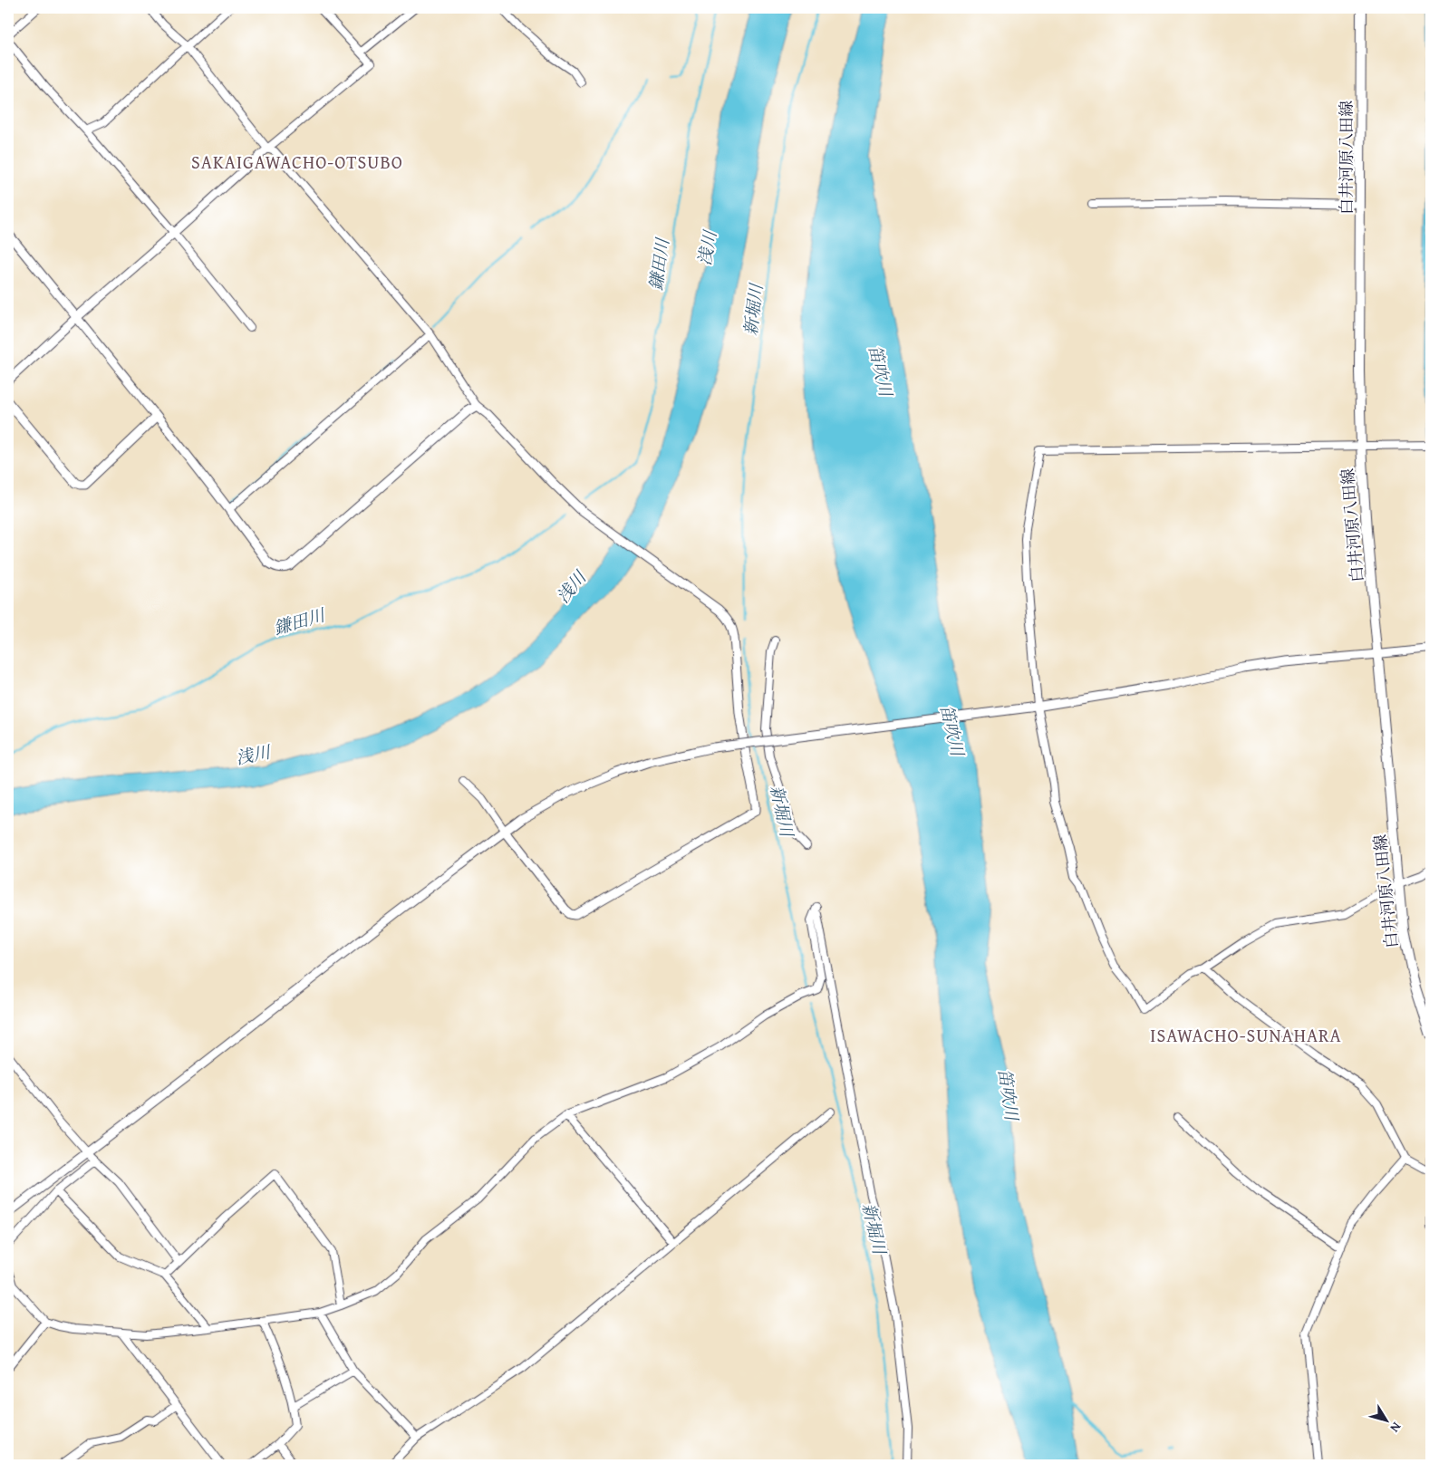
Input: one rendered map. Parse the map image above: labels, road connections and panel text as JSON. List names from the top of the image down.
{
  "streets": {
    "main road": ["白井河原八田線"]
  },
  "districts": ["SAKAIGAWACHO-OTSUBO", "ISAWACHO-SUNAHARA"],
  "water": [
    "浅川",
    "鎌田川",
    "新堀川",
    "笛吹川"
  ],
  "north": "bottom right"
}
